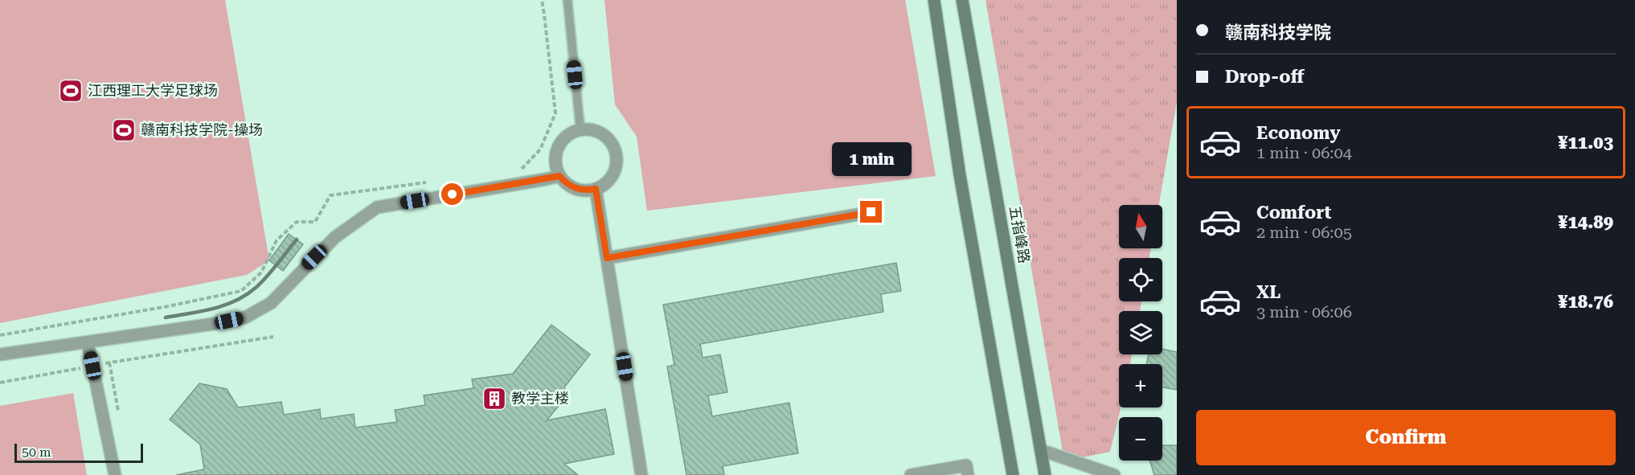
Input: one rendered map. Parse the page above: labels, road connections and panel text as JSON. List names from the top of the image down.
{
  "streets": {
    "main road": ["五指峰路"]
  },
  "places": {
    "sports": ["江西理工大学足球场", "赣南科技学院-操场"],
    "building": ["教学主楼"]
  },
  "scale_bar": "50 m",
  "north": "top",
  "page": {
    "banner": ["赣南科技学院", "Drop-off"],
    "list": [
      {
        "name": "Economy",
        "note": "1 min · 06:04",
        "value": "¥11.03"
      },
      {
        "name": "Comfort",
        "note": "2 min · 06:05",
        "value": "¥14.89"
      },
      {
        "name": "XL",
        "note": "3 min · 06:06",
        "value": "¥18.76"
      }
    ],
    "bubble": "1 min",
    "map_buttons": ["+", "−"],
    "buttons": "Confirm",
    "scale": "50 m"
  }
}
